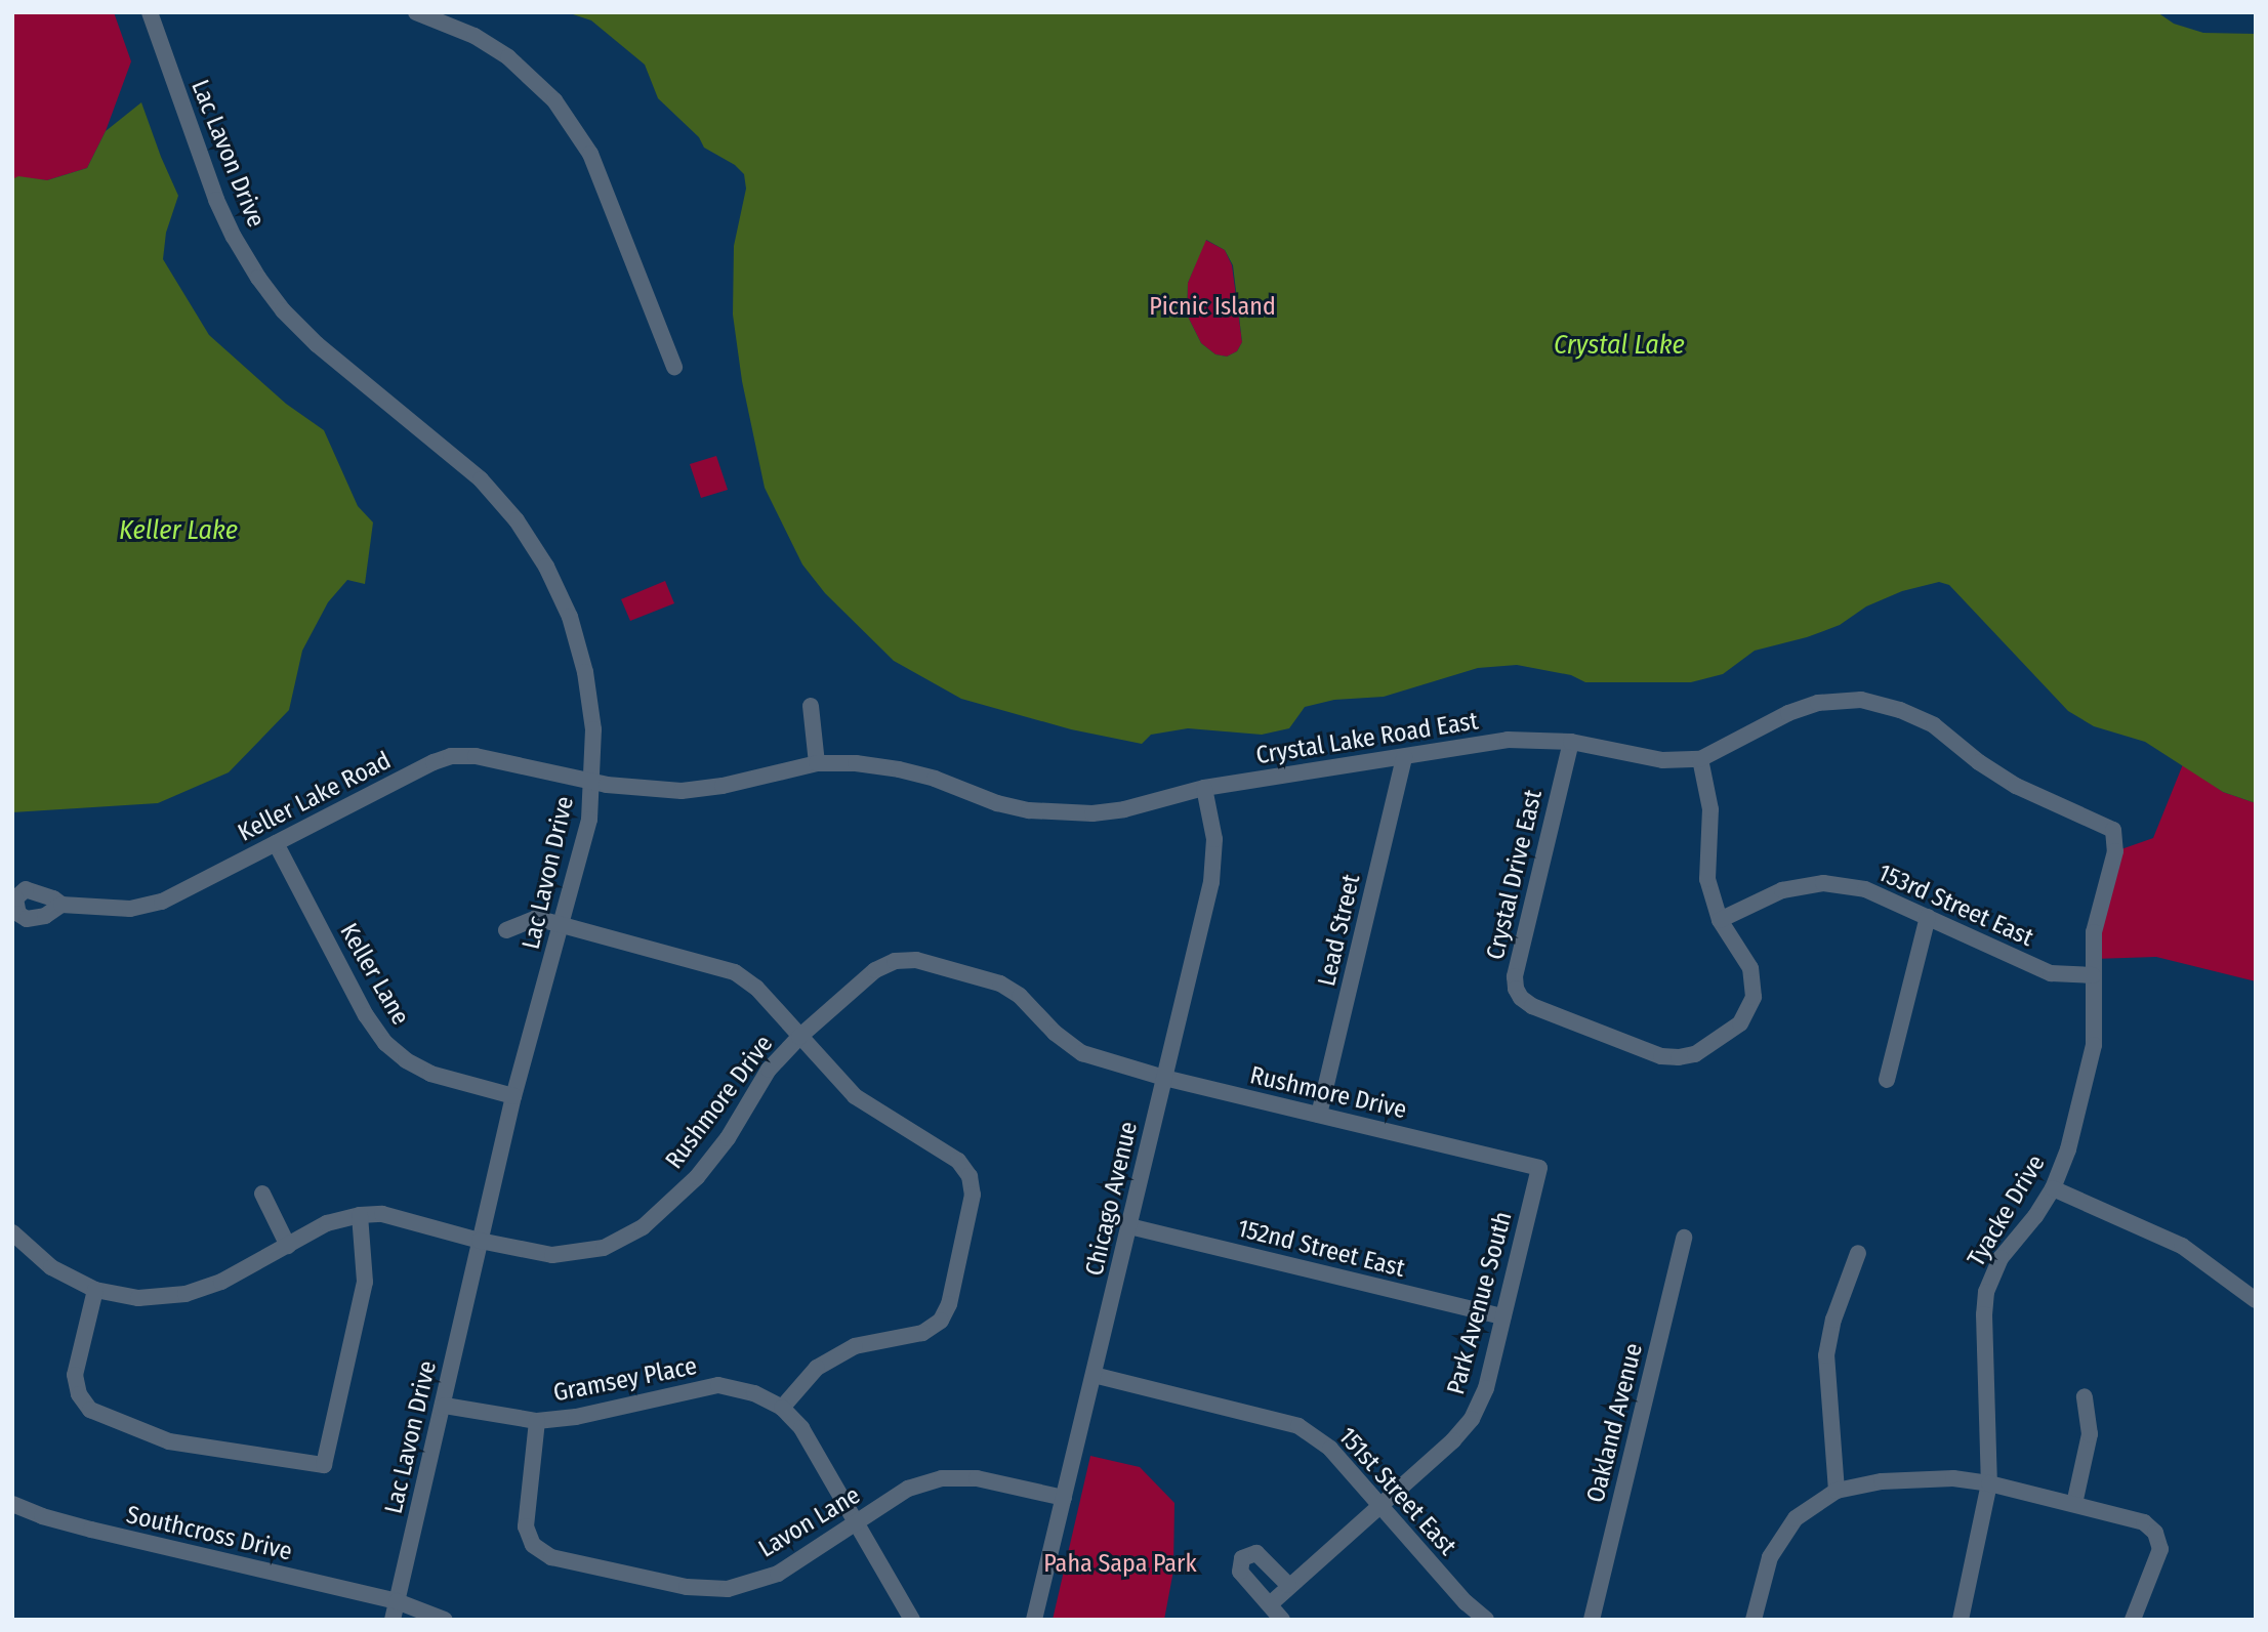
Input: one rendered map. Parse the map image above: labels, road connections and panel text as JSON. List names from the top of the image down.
{
  "streets": {
    "street": [
      "Lac Lavon Drive",
      "Crystal Lake Road East",
      "Keller Lake Road",
      "Crystal Drive East",
      "153rd Street East",
      "Lead Street",
      "Keller Lane",
      "Rushmore Drive",
      "Chicago Avenue",
      "Tyacke Drive",
      "152nd Street East",
      "Park Avenue South",
      "Gramsey Place",
      "Oakland Avenue",
      "151st Street East",
      "Lavon Lane",
      "Southcross Drive"
    ]
  },
  "crossings": [
    ["Lac Lavon Drive", "Crystal Lake Road East"],
    ["Lac Lavon Drive", "Keller Lake Road"],
    ["Lac Lavon Drive", "Keller Lane"],
    ["Lac Lavon Drive", "Rushmore Drive"],
    ["Lac Lavon Drive", "Gramsey Place"],
    ["Lac Lavon Drive", "Southcross Drive"],
    ["Crystal Lake Road East", "Keller Lake Road"],
    ["Crystal Lake Road East", "Crystal Drive East"],
    ["Crystal Lake Road East", "Lead Street"],
    ["Crystal Lake Road East", "Chicago Avenue"],
    ["Crystal Lake Road East", "Tyacke Drive"],
    ["Keller Lake Road", "Keller Lane"],
    ["Crystal Drive East", "153rd Street East"],
    ["153rd Street East", "Tyacke Drive"],
    ["Lead Street", "Rushmore Drive"],
    ["Rushmore Drive", "Chicago Avenue"],
    ["Rushmore Drive", "Park Avenue South"],
    ["Chicago Avenue", "152nd Street East"],
    ["Chicago Avenue", "151st Street East"],
    ["Chicago Avenue", "Lavon Lane"],
    ["152nd Street East", "Park Avenue South"],
    ["Park Avenue South", "151st Street East"],
    ["Gramsey Place", "Lavon Lane"]
  ],
  "water": ["Crystal Lake", "Keller Lake"],
  "parks": ["Picnic Island", "Paha Sapa Park"]
}
